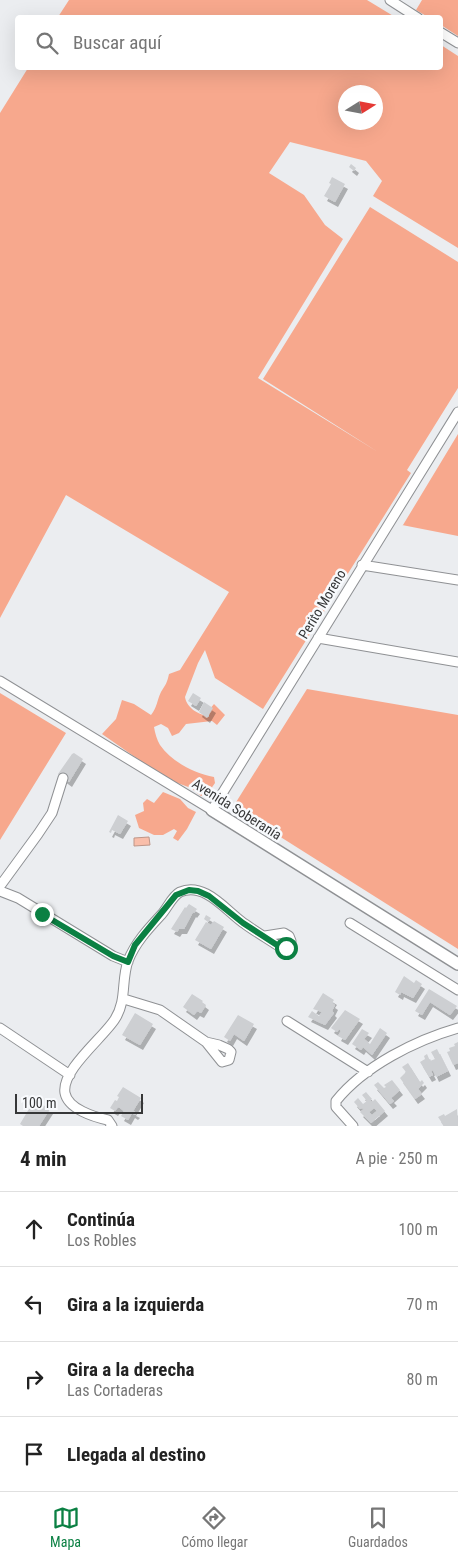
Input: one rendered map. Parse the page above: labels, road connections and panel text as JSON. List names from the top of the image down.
{
  "streets": {
    "street": ["Perito Moreno", "Avenida Soberanía"]
  },
  "crossings": [
    ["Perito Moreno", "Avenida Soberanía"]
  ],
  "scale_bar": "100 m",
  "north": "right",
  "page": {
    "search": "Buscar aquí",
    "scale": "100 m",
    "heading": ["4 min", "A pie · 250 m"],
    "list": [
      ["Continúa", "Los Robles", "100 m"],
      ["Gira a la izquierda", "70 m"],
      ["Gira a la derecha", "Las Cortaderas", "80 m"],
      "Llegada al destino"
    ],
    "nav": ["Mapa", "Cómo llegar", "Guardados"]
  }
}
